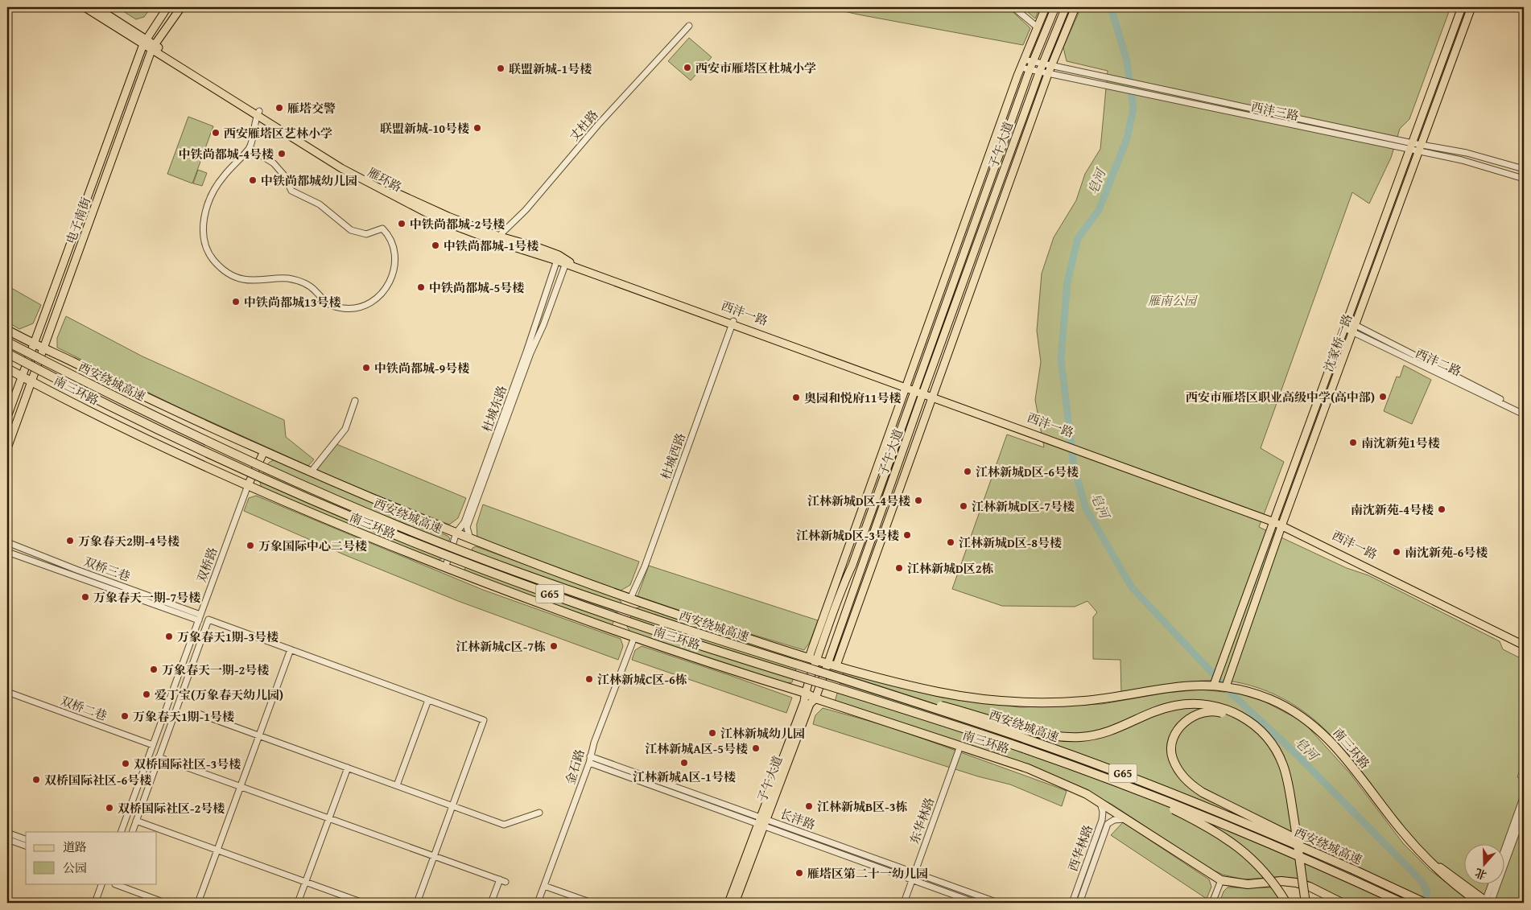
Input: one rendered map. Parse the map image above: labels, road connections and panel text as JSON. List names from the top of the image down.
{
  "streets": {
    "highway": ["西安绕城高速", "南三环路", "G65"],
    "main road": [
      "子午大道",
      "雁环路",
      "电子南街",
      "西沣一路",
      "沈家桥一路"
    ],
    "street": [
      "西沣三路",
      "丈杜路",
      "西沣二路",
      "杜城东路",
      "杜城西路",
      "双桥路",
      "双桥三巷",
      "双桥二巷",
      "金石路",
      "长沣路",
      "东华林路",
      "西华林路"
    ]
  },
  "crossings": [
    ["西沣三路", "子午大道"],
    ["西沣三路", "沈家桥一路"],
    ["丈杜路", "雁环路"],
    ["子午大道", "西沣一路"],
    ["子午大道", "南三环路"],
    ["子午大道", "长沣路"],
    ["雁环路", "电子南街"],
    ["雁环路", "西沣一路"],
    ["雁环路", "杜城东路"],
    ["电子南街", "南三环路"],
    ["西沣一路", "沈家桥一路"],
    ["西沣一路", "杜城东路"],
    ["西沣一路", "杜城西路"],
    ["沈家桥一路", "西沣二路"],
    ["沈家桥一路", "南三环路"],
    ["南三环路", "杜城东路"],
    ["南三环路", "杜城西路"],
    ["南三环路", "双桥路"],
    ["南三环路", "金石路"],
    ["南三环路", "东华林路"],
    ["南三环路", "西华林路"],
    ["双桥路", "双桥三巷"],
    ["双桥路", "双桥二巷"],
    ["金石路", "长沣路"],
    ["长沣路", "东华林路"]
  ],
  "water": ["皂河"],
  "parks": ["雁南公园"],
  "places": [
    "西安市雁塔区杜城小学",
    "联盟新城-1号楼",
    "雁塔交警",
    "联盟新城-10号楼",
    "西安雁塔区艺林小学",
    "中铁尚都城-4号楼",
    "中铁尚都城幼儿园",
    "中铁尚都城-2号楼",
    "中铁尚都城-1号楼",
    "中铁尚都城-5号楼",
    "中铁尚都城13号楼",
    "中铁尚都城-9号楼",
    "西安市雁塔区职业高级中学(高中部)",
    "奥园和悦府11号楼",
    "南沈新苑1号楼",
    "江林新城D区-6号楼",
    "江林新城D区-4号楼",
    "江林新城D区-7号楼",
    "南沈新苑-4号楼",
    "江林新城D区-3号楼",
    "万象春天2期-4号楼",
    "江林新城D区-8号楼",
    "万象国际中心二号楼",
    "南沈新苑-6号楼",
    "江林新城D区2栋",
    "万象春天一期-7号楼",
    "万象春天1期-3号楼",
    "江林新城C区-7栋",
    "万象春天一期-2号楼",
    "江林新城C区-6栋",
    "爱丁宝(万象春天幼儿园)",
    "万象春天1期-1号楼",
    "江林新城幼儿园",
    "江林新城A区-5号楼",
    "江林新城A区-1号楼",
    "双桥国际社区-3号楼",
    "双桥国际社区-6号楼",
    "江林新城B区-3栋",
    "双桥国际社区-2号楼",
    "雁塔区第二十一幼儿园"
  ],
  "legend": ["道路", "公园"],
  "north": "bottom"
}
